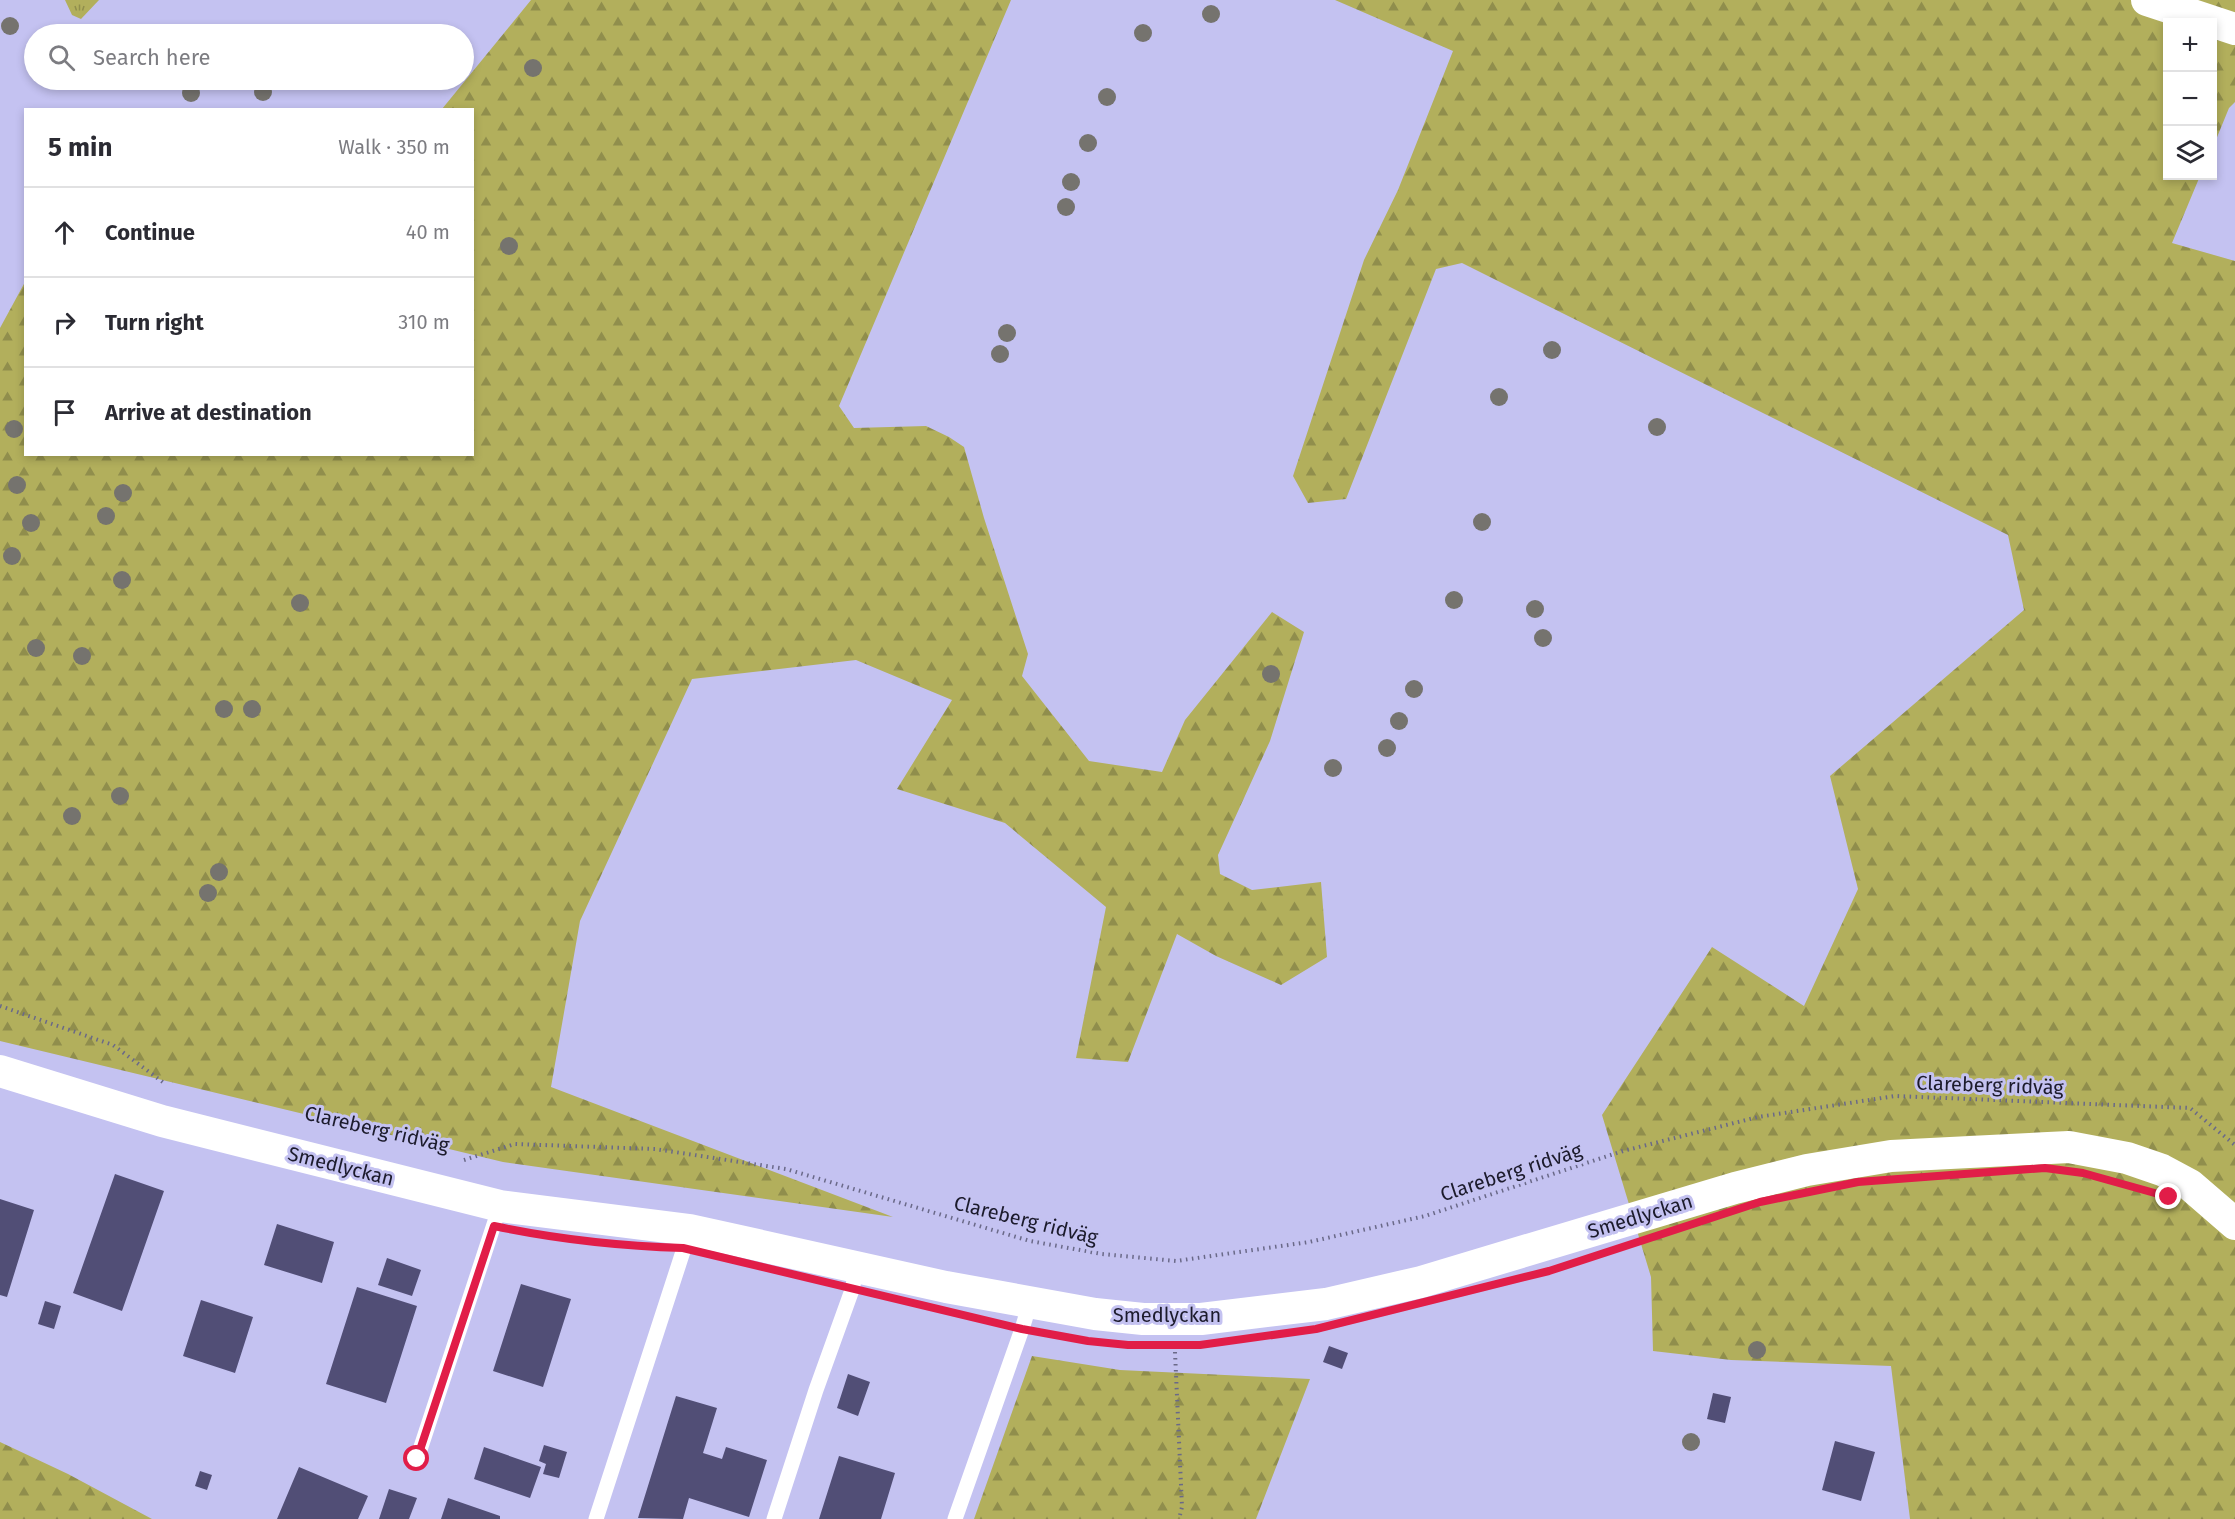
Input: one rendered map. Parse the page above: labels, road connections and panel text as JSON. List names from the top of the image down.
{
  "streets": {
    "street": ["Smedlyckan"],
    "path": ["Clareberg ridväg"]
  },
  "page": {
    "map_buttons": ["+", "−"],
    "search": "Search here",
    "heading": ["5 min", "Walk · 350 m"],
    "list": [
      ["Continue", "40 m"],
      ["Turn right", "310 m"],
      "Arrive at destination"
    ]
  }
}
